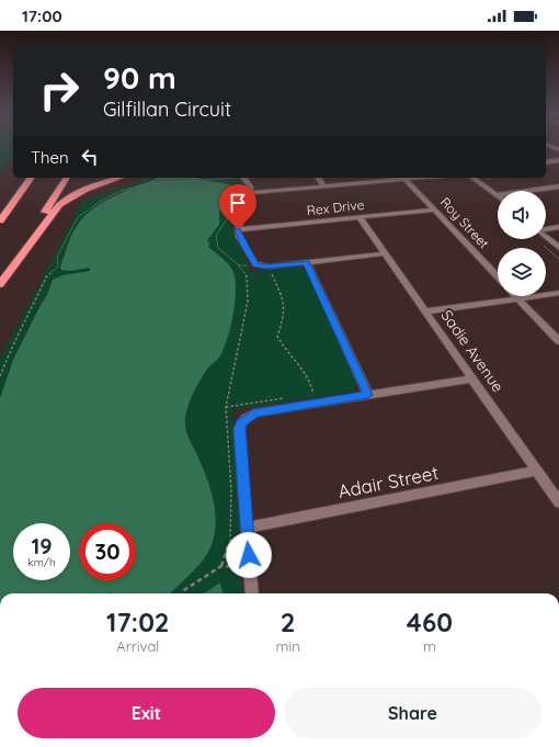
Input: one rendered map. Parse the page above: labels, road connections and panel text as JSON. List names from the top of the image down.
{
  "streets": {
    "street": [
      "Rex Drive",
      "Roy Street",
      "Sadie Avenue",
      "Adair Street"
    ]
  },
  "crossings": [
    ["Rex Drive", "Roy Street"],
    ["Rex Drive", "Sadie Avenue"],
    ["Sadie Avenue", "Adair Street"]
  ],
  "page": {
    "status": "17:00",
    "turn": ["90 m", "Gilfillan Circuit"],
    "then": "Then",
    "speed": "19 km/h",
    "limit": "30",
    "eta": [
      "17:02",
      "Arrival",
      "2",
      "min",
      "460",
      "m"
    ],
    "buttons": ["Exit", "Share"]
  }
}
